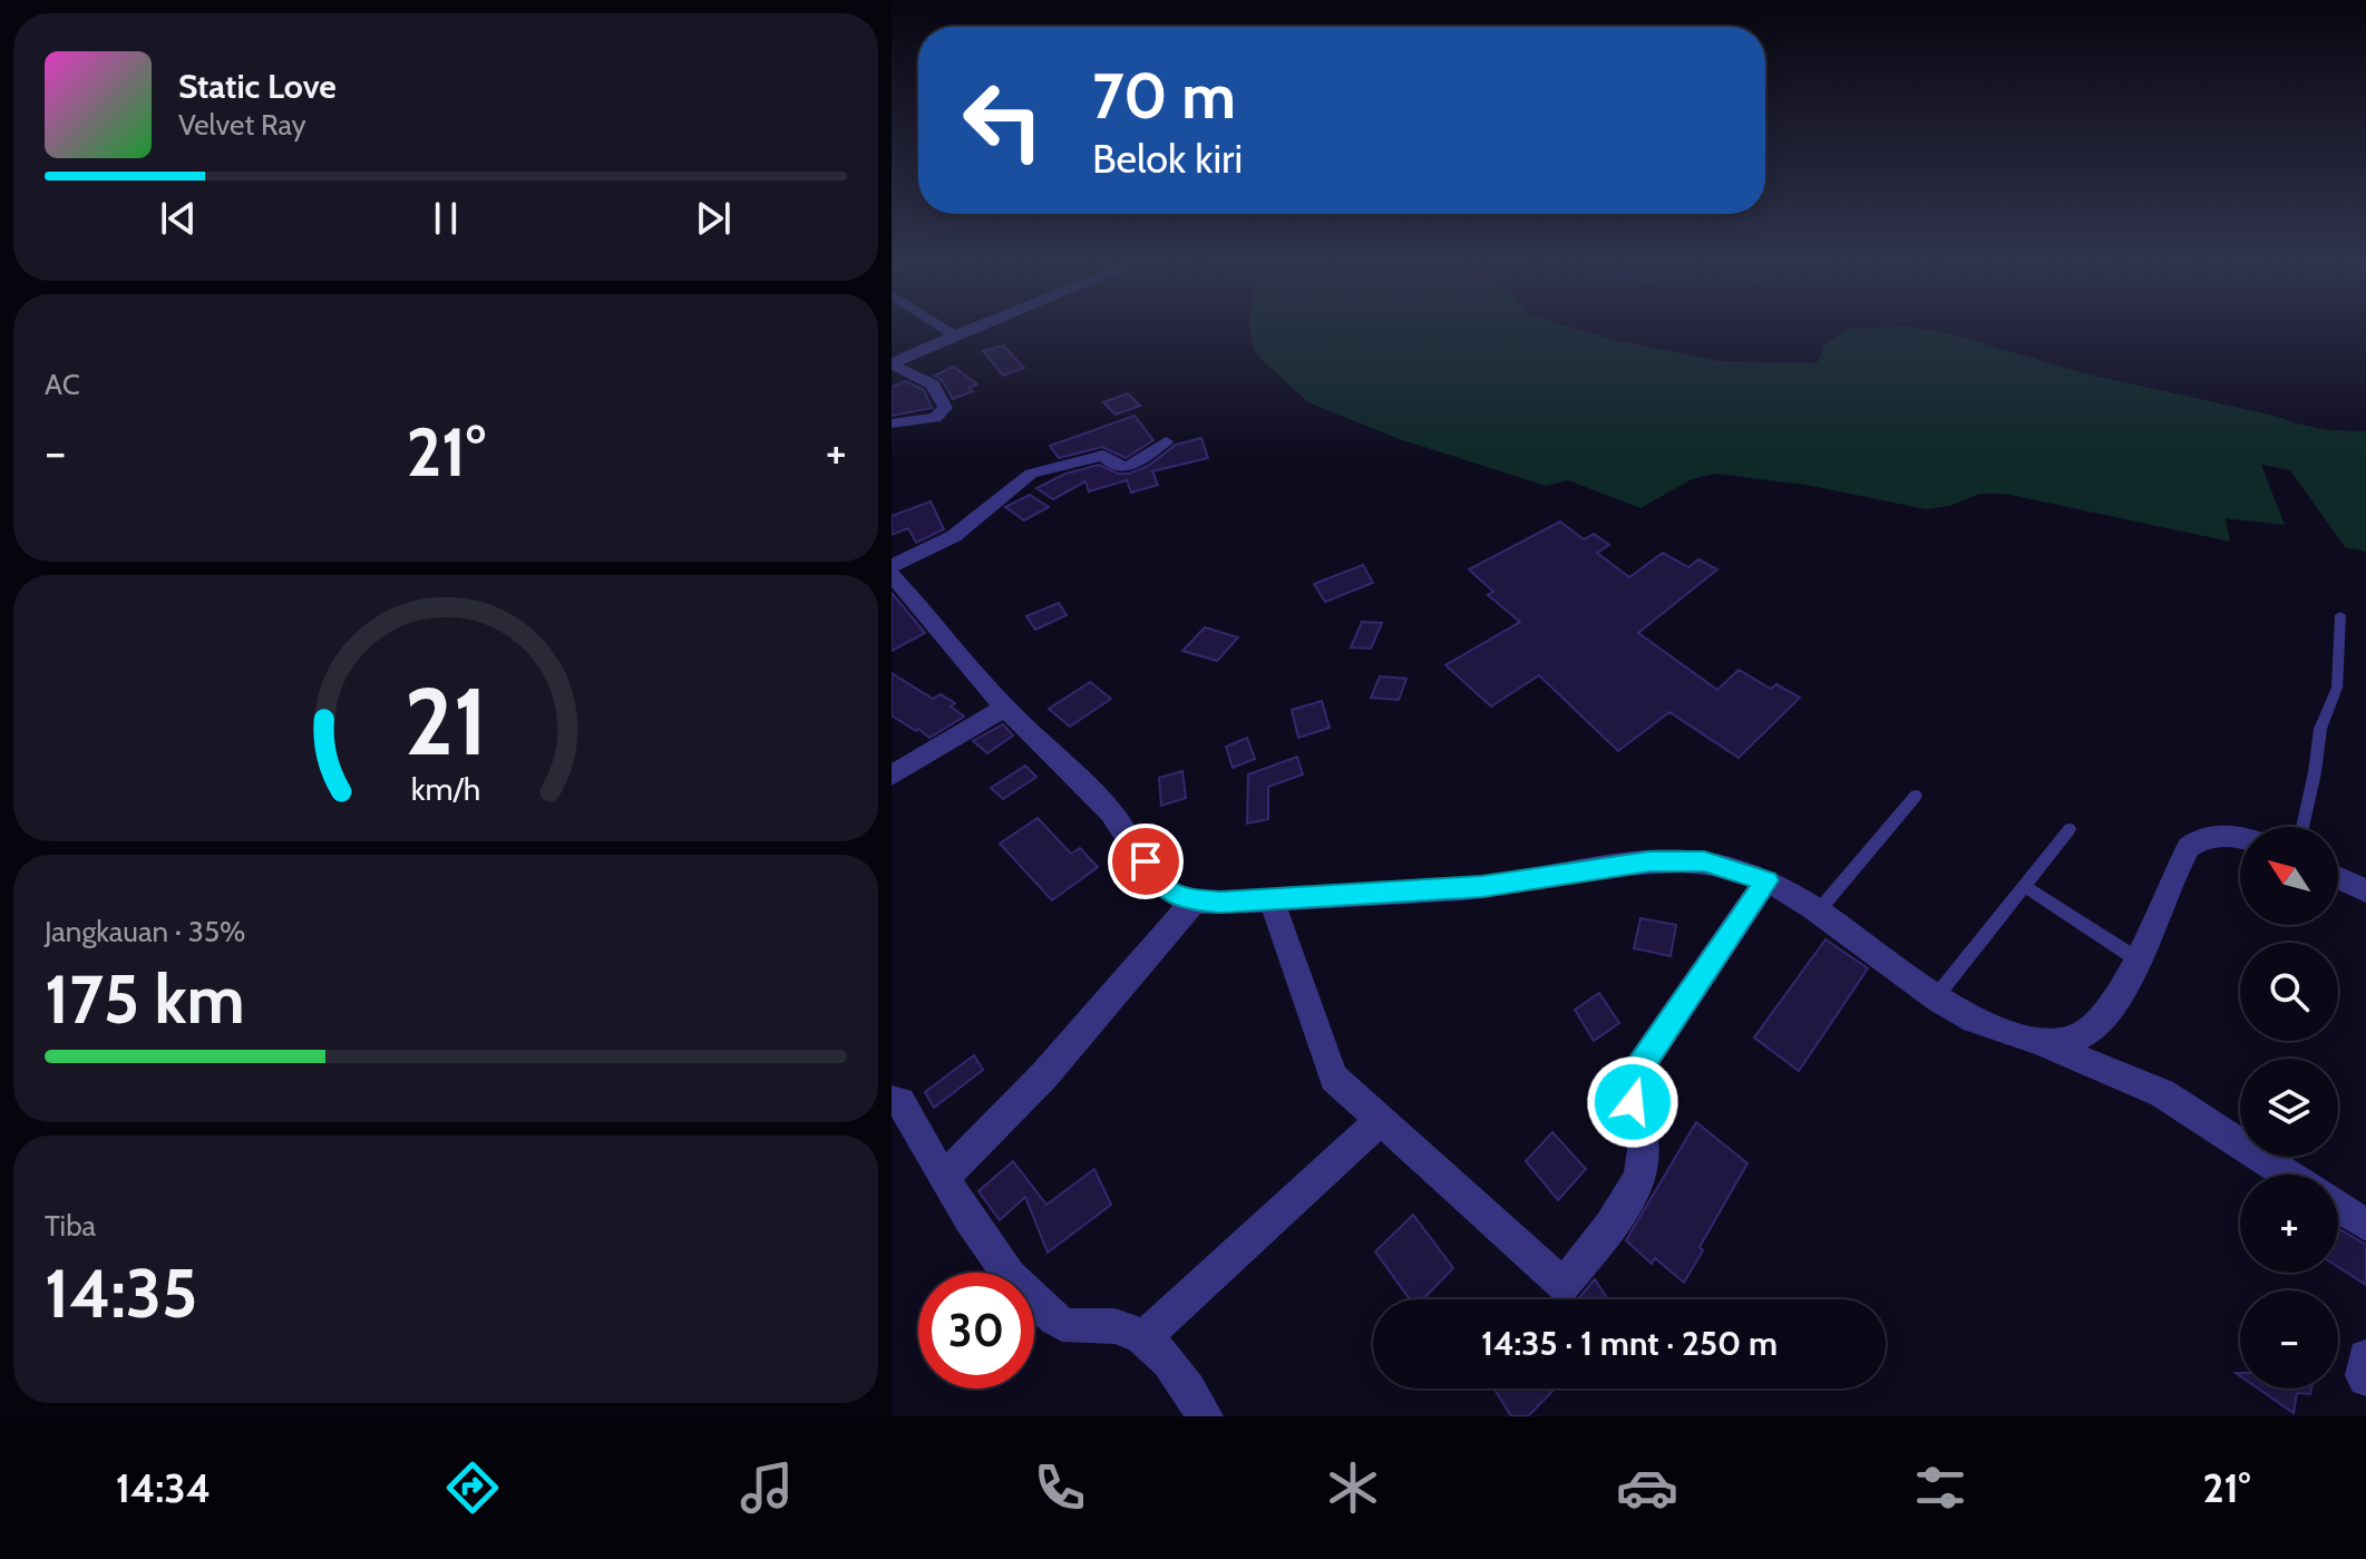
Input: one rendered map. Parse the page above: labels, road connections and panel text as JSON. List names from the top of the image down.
{
  "north": "top left",
  "page": {
    "turn": ["70 m", "Belok kiri"],
    "song": ["Static Love", "Velvet Ray"],
    "tile": [
      "AC",
      ["Jangkauan · 35%", "175 km"],
      ["Tiba", "14:35"]
    ],
    "heat": ["−", "21°", "+"],
    "map_buttons": ["+", "−"],
    "limit": "30",
    "trip": "14:35 · 1 mnt · 250 m",
    "tabs": ["14:34", "21°"],
    "gauge": ["21", "km/h"]
  }
}
